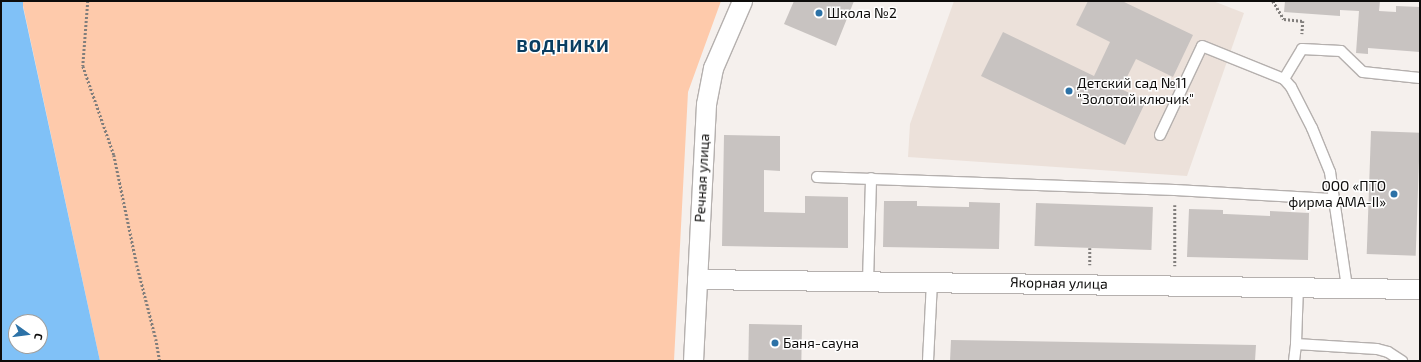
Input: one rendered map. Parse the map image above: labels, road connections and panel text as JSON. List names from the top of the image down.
{
  "streets": {
    "street": ["Речная улица", "Якорная улица"]
  },
  "crossings": [
    ["Речная улица", "Якорная улица"]
  ],
  "districts": ["ВОДНИКИ"],
  "places": [
    "Школа №2",
    "Детский сад №11 \"Золотой ключик\"",
    "ООО «ПТО фирма АМА-II»",
    "Баня-сауна"
  ],
  "north": "right"
}
